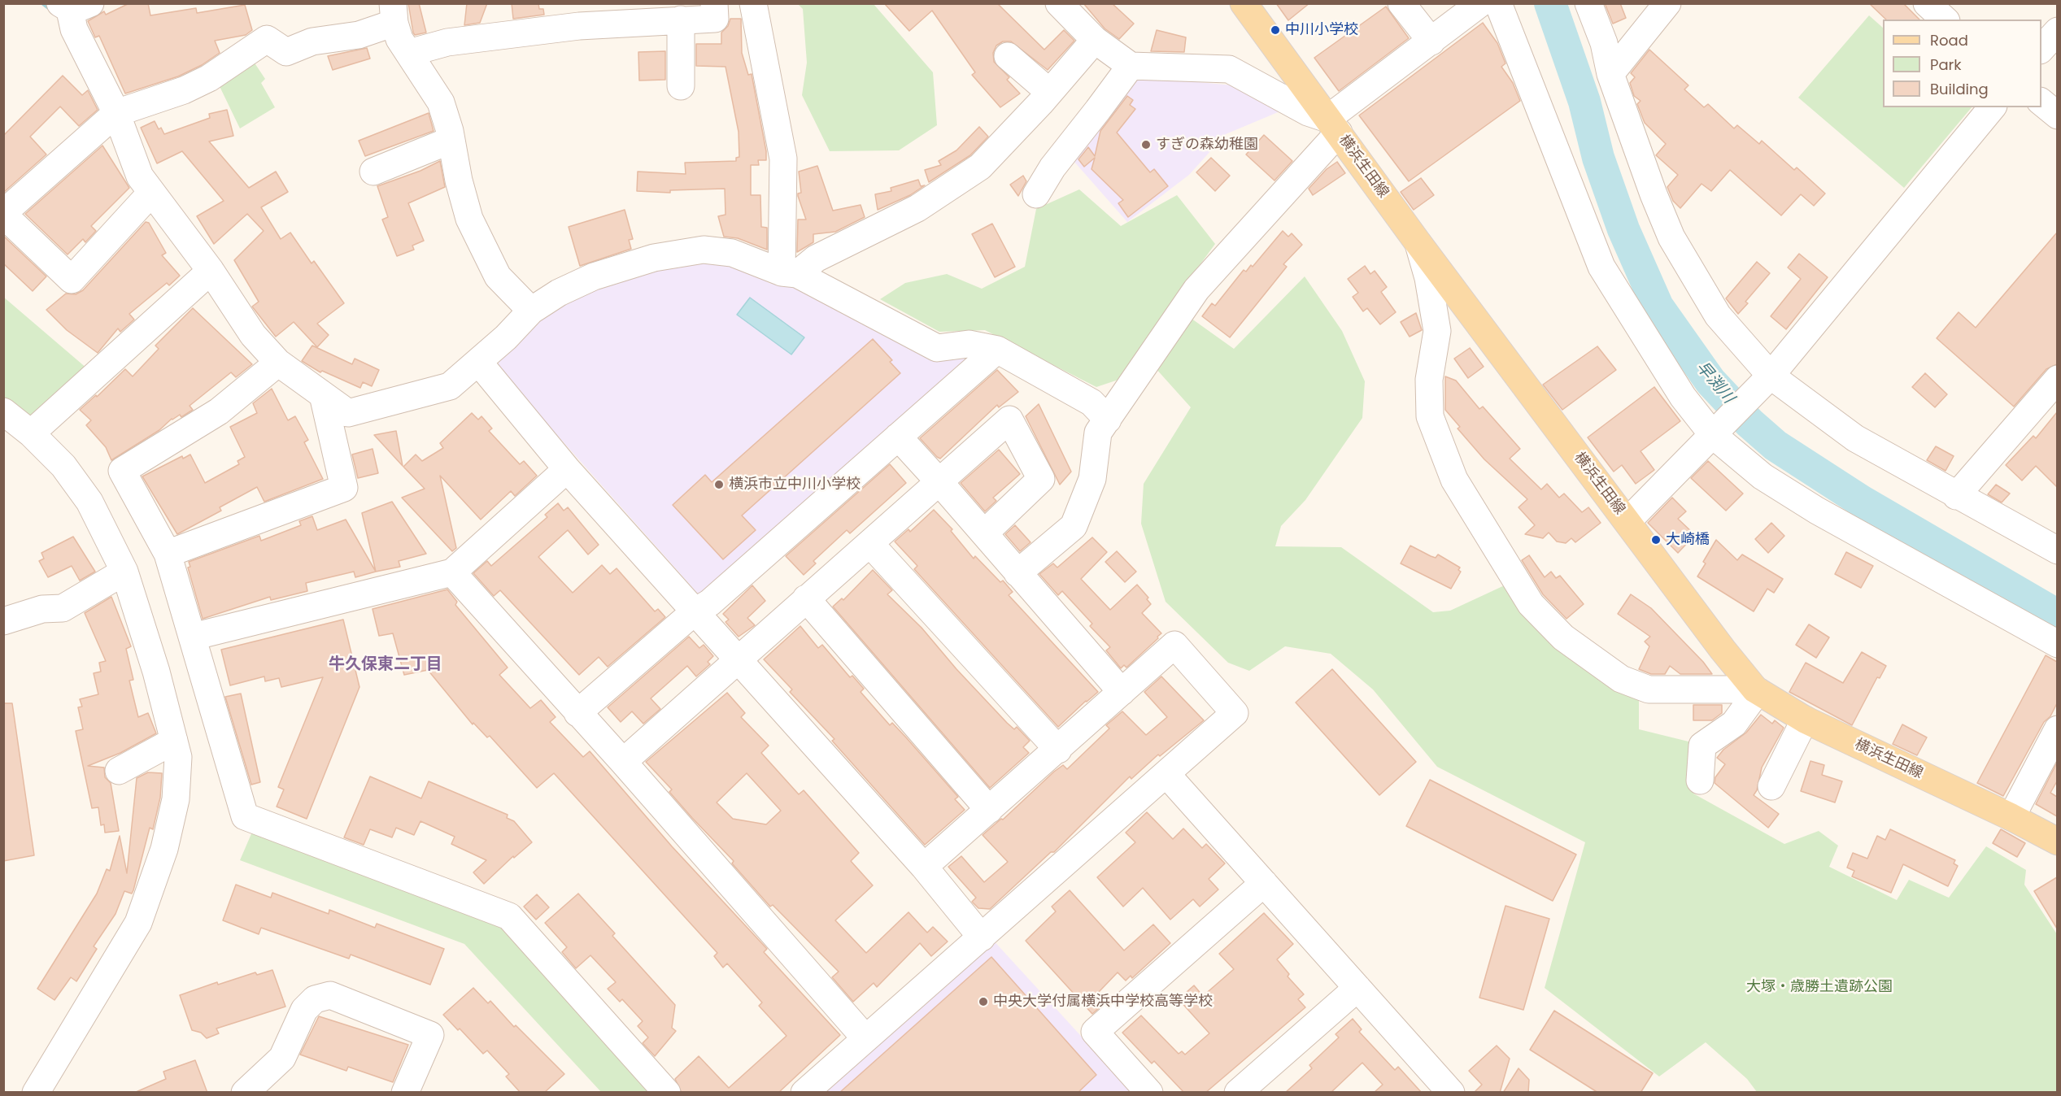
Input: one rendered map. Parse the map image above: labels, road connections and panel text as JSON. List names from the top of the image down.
{
  "streets": {
    "main road": ["横浜生田線"]
  },
  "districts": ["牛久保東二丁目"],
  "water": ["早渕川"],
  "parks": ["大塚・歳勝土遺跡公園"],
  "places": [
    "中川小学校",
    "すぎの森幼稚園",
    "横浜市立中川小学校",
    "大崎橋",
    "中央大学付属横浜中学校高等学校"
  ],
  "legend": ["Road", "Park", "Building"]
}
